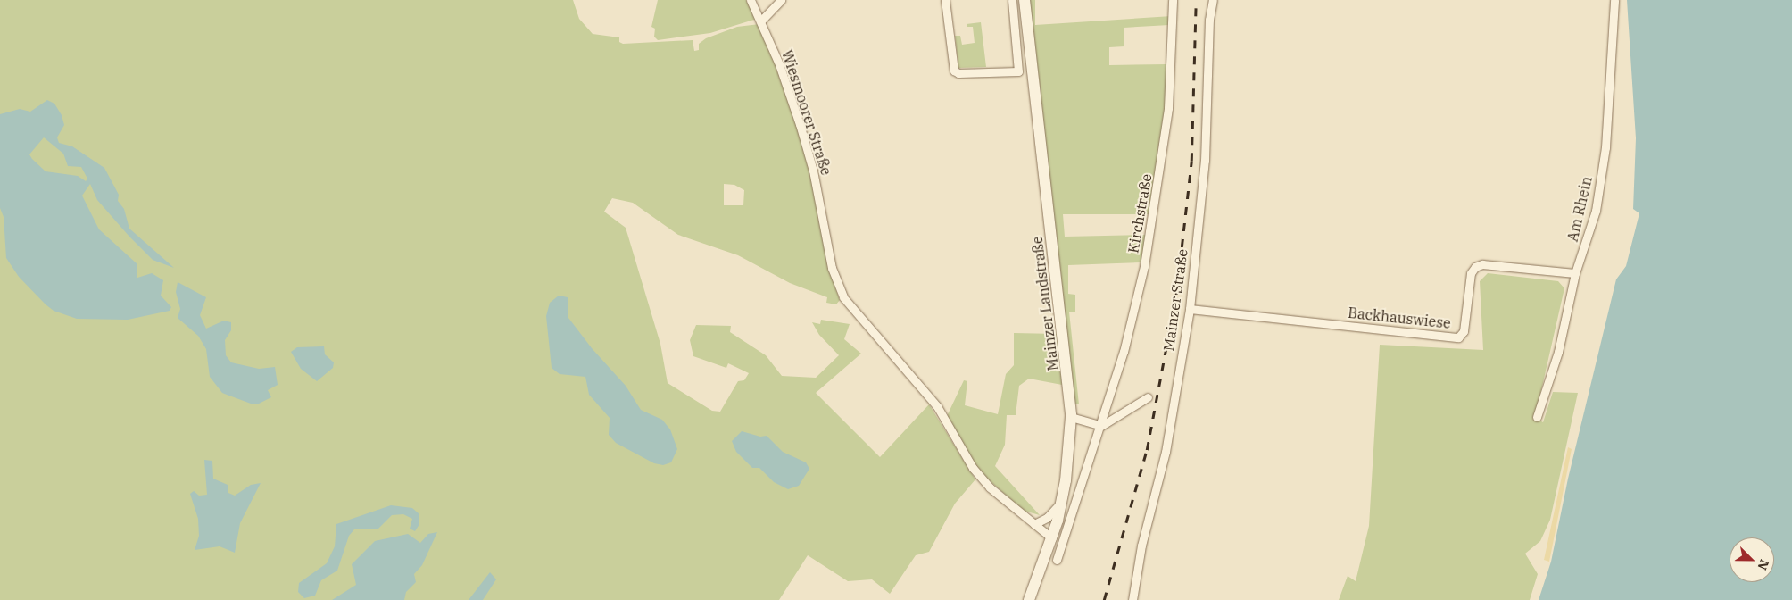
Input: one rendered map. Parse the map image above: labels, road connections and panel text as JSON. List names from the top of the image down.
{
  "streets": {
    "main road": ["Mainzer Landstraße"],
    "street": [
      "Wiesmoorer Straße",
      "Am Rhein",
      "Kirchstraße",
      "Mainzer Straße",
      "Backhauswiese"
    ]
  },
  "crossings": [
    ["Wiesmoorer Straße", "Mainzer Landstraße"],
    ["Am Rhein", "Backhauswiese"],
    ["Mainzer Straße", "Backhauswiese"]
  ],
  "north": "bottom right"
}
